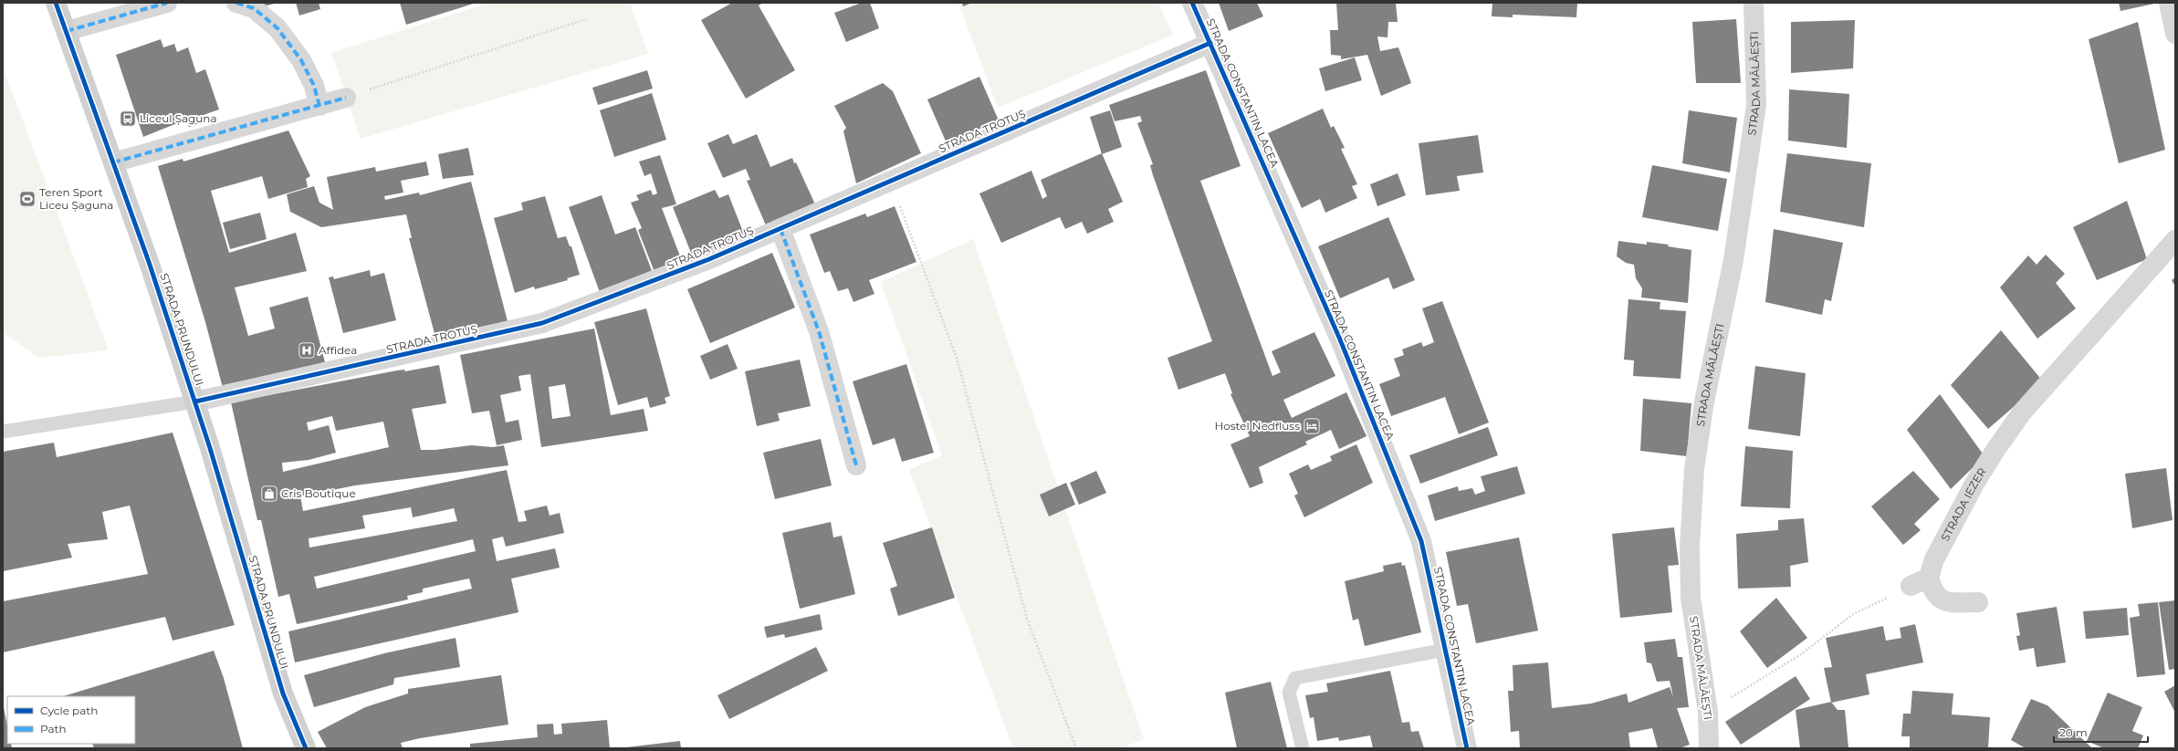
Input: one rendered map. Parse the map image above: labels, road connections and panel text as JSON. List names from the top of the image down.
{
  "streets": {
    "street": [
      "STRADA MĂLĂEȘTI",
      "STRADA CONSTANTIN LACEA",
      "STRADA TROTUȘ",
      "STRADA PRUNDULUI",
      "STRADA IEZER"
    ]
  },
  "crossings": [
    ["STRADA CONSTANTIN LACEA", "STRADA TROTUȘ"],
    ["STRADA TROTUȘ", "STRADA PRUNDULUI"]
  ],
  "places": {
    "bus stop": ["Liceul Șaguna"],
    "sports": ["Teren Sport Liceu Șaguna"],
    "hospital": ["Affidea"],
    "hotel": ["Hostel Nedfluss"],
    "shop": ["Cris Boutique"]
  },
  "legend": ["Cycle path", "Path"],
  "scale_bar": "20 m"
}
